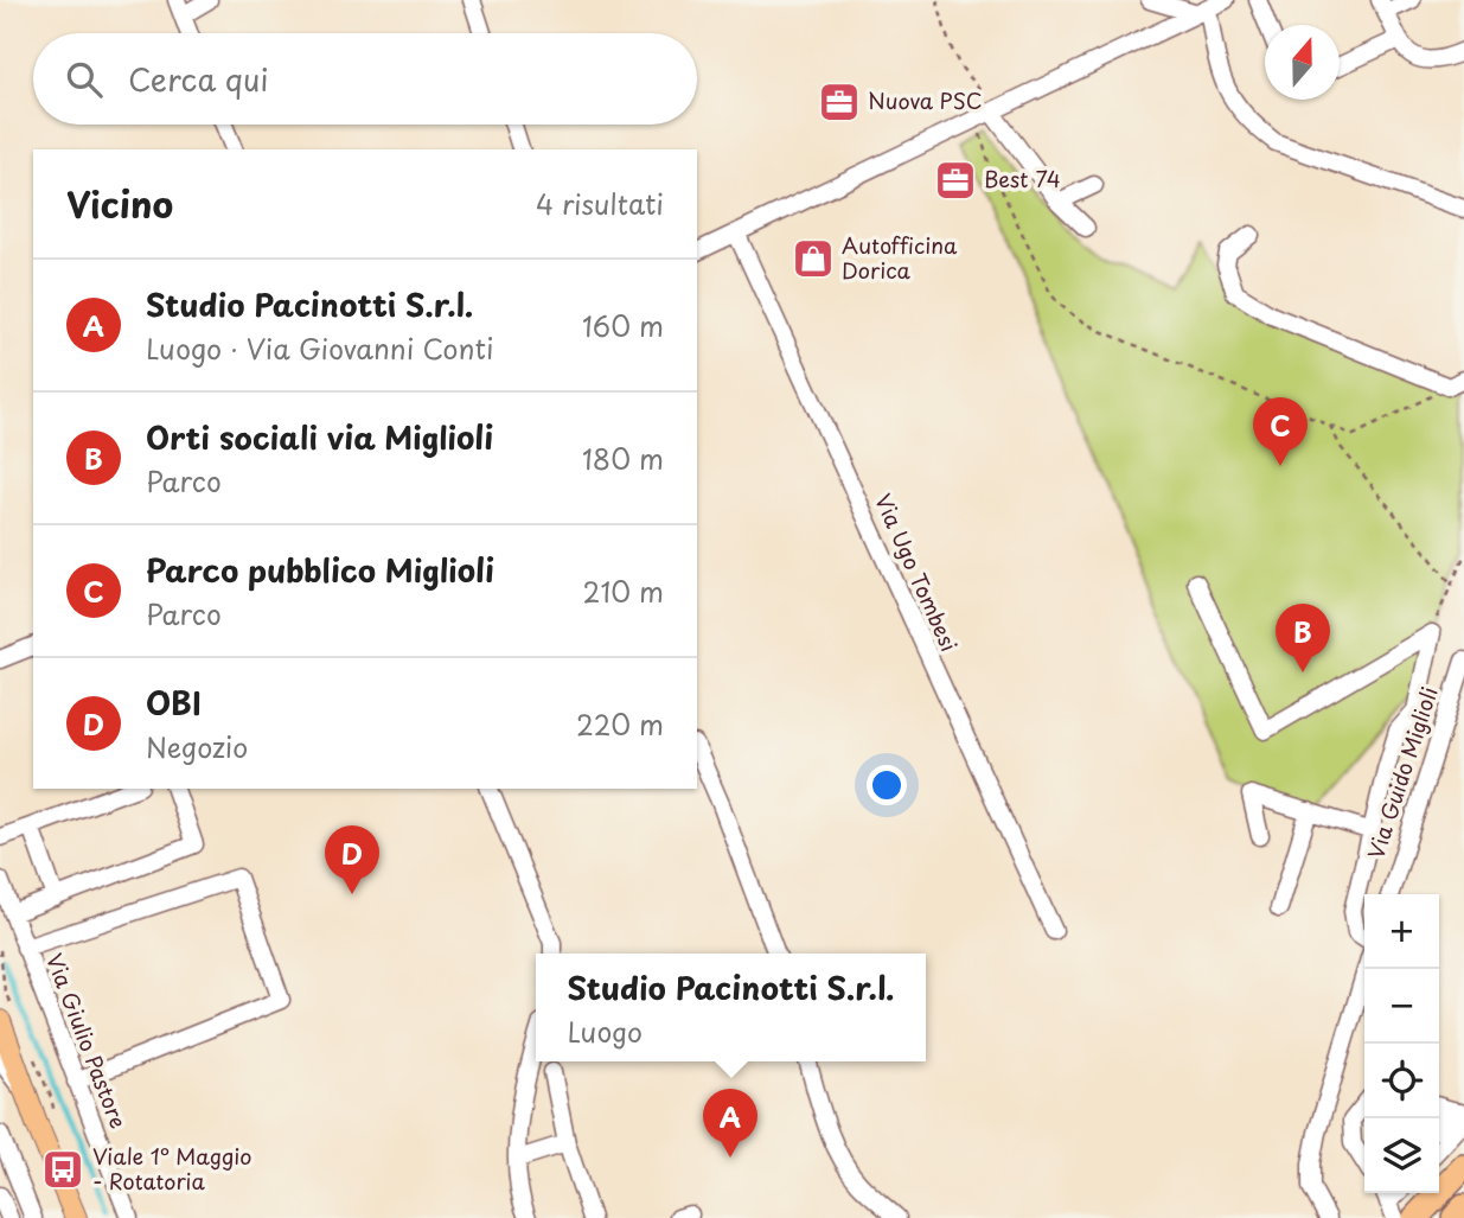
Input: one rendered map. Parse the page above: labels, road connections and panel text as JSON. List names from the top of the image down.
{
  "streets": {
    "street": ["Via Ugo Tombesi", "Via Guido Miglioli", "Via Giulio Pastore"]
  },
  "places": {
    "office": ["Nuova PSC", "Best 74"],
    "shop": ["Autofficina Dorica"],
    "bus stop": ["Viale 1° Maggio - Rotatoria"]
  },
  "north": "top",
  "page": {
    "search": "Cerca qui",
    "heading": ["Vicino", "4 risultati"],
    "list": [
      {
        "mark": "A",
        "name": "Studio Pacinotti S.r.l.",
        "note": "Luogo · Via Giovanni Conti",
        "value": "160 m"
      },
      {
        "mark": "B",
        "name": "Orti sociali via Miglioli",
        "note": "Parco",
        "value": "180 m"
      },
      {
        "mark": "C",
        "name": "Parco pubblico Miglioli",
        "note": "Parco",
        "value": "210 m"
      },
      {
        "mark": "D",
        "name": "OBI",
        "note": "Negozio",
        "value": "220 m"
      }
    ],
    "pins": [
      "C",
      "B",
      "D",
      "A"
    ],
    "map_buttons": ["+", "−"],
    "popup": ["Studio Pacinotti S.r.l.", "Luogo"]
  }
}
